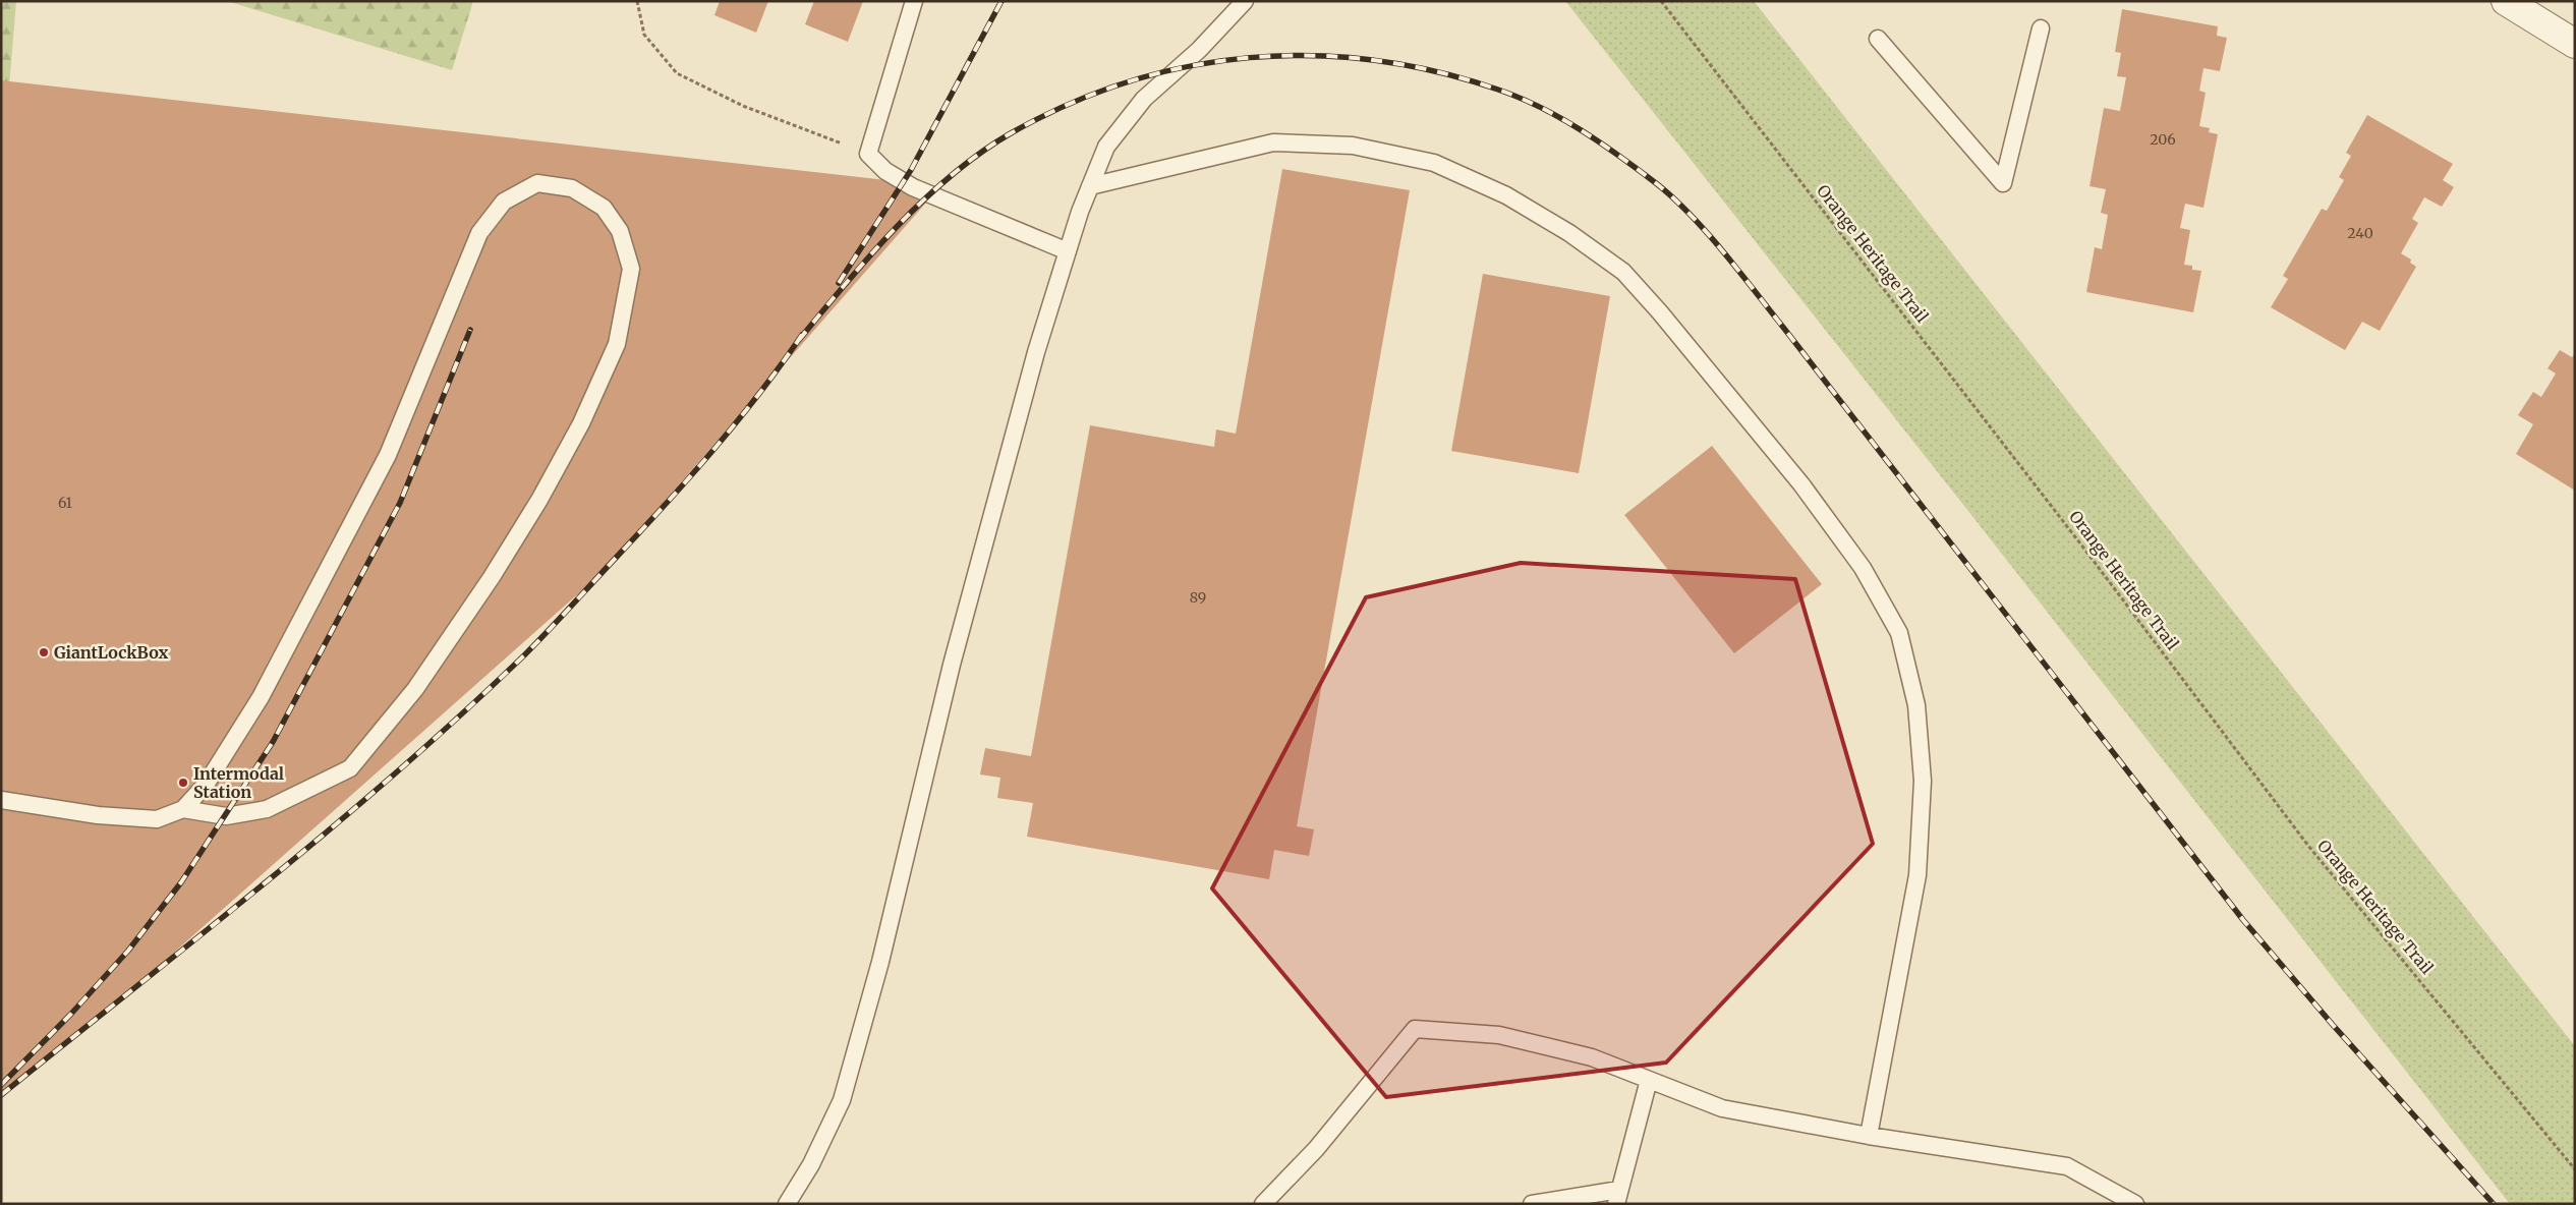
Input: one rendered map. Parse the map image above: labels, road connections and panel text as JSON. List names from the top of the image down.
{
  "streets": {
    "path": ["Orange Heritage Trail"]
  },
  "places": ["GiantLockBox", "Intermodal Station"],
  "house_numbers": [
    "206",
    "240",
    "61",
    "89"
  ]
}
